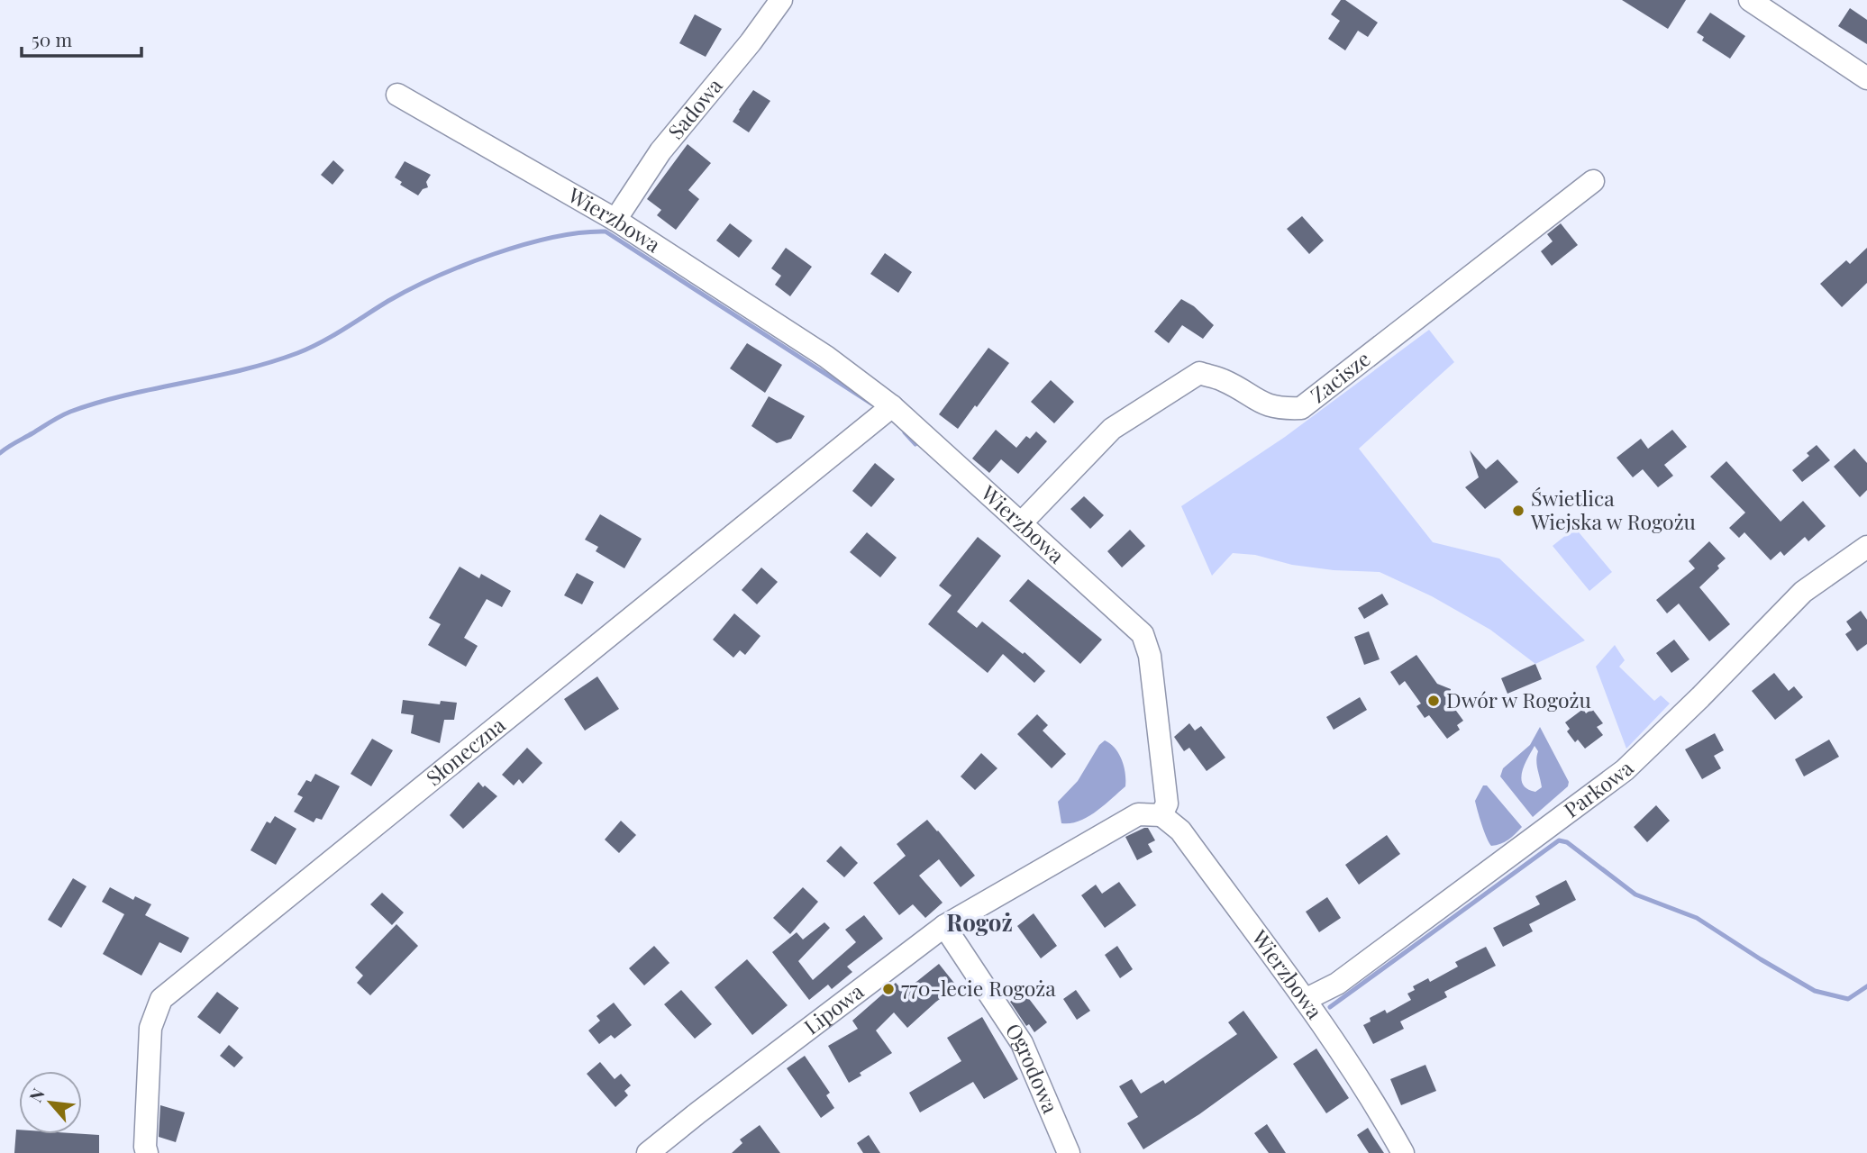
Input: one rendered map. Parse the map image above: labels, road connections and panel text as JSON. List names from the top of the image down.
{
  "streets": {
    "street": [
      "Sadowa",
      "Wierzbowa",
      "Zacisze",
      "Słoneczna",
      "Parkowa",
      "Lipowa",
      "Ogrodowa"
    ]
  },
  "crossings": [
    ["Sadowa", "Wierzbowa"],
    ["Wierzbowa", "Zacisze"],
    ["Wierzbowa", "Słoneczna"],
    ["Wierzbowa", "Parkowa"],
    ["Wierzbowa", "Lipowa"],
    ["Lipowa", "Ogrodowa"]
  ],
  "districts": ["Rogoż"],
  "places": ["Świetlica Wiejska w Rogożu", "Dwór w Rogożu", "770-lecie Rogoża"],
  "scale_bar": "50 m",
  "north": "top left"
}
